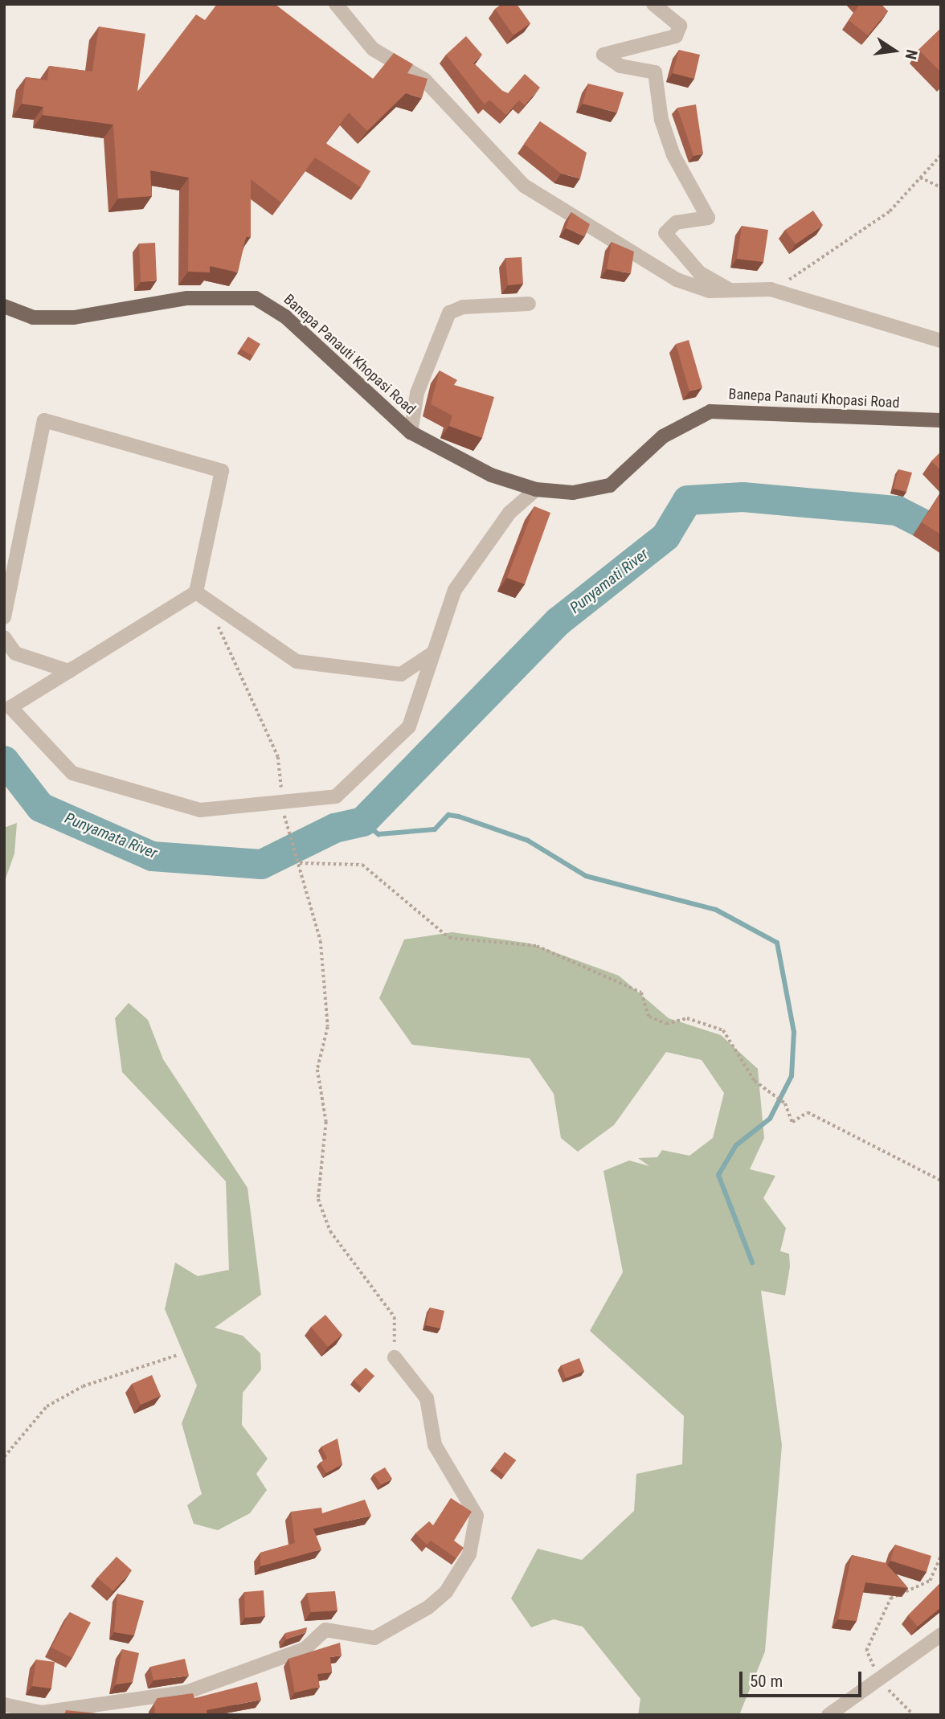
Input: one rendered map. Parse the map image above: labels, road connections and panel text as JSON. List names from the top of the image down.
{
  "streets": {
    "main road": ["Banepa Panauti Khopasi Road"]
  },
  "water": ["Punyamati River", "Punyamata River"],
  "scale_bar": "50 m",
  "north": "right"
}
